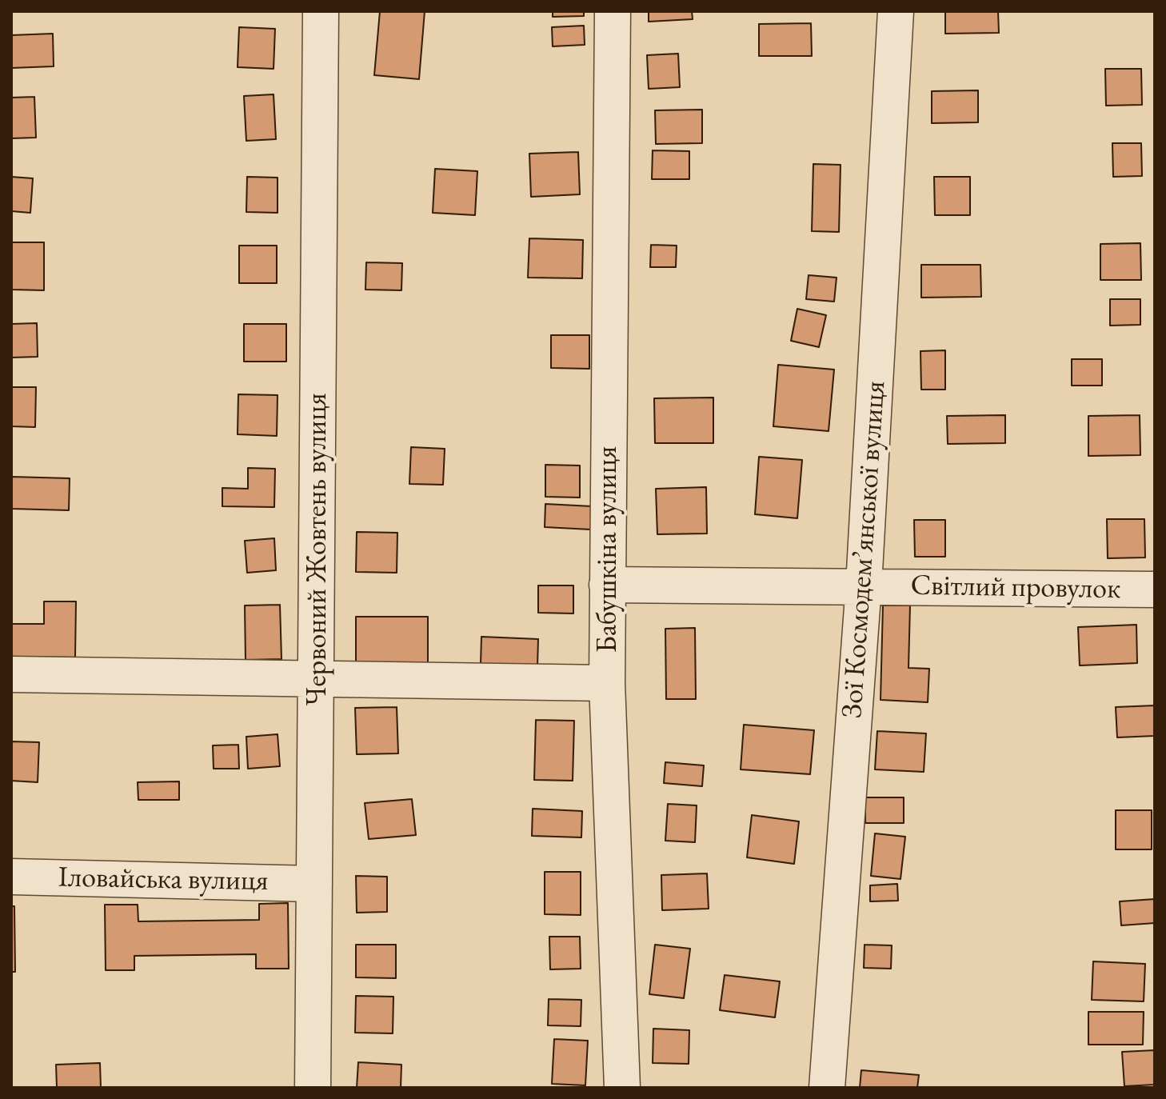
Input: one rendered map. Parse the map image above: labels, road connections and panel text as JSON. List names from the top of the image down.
{
  "streets": {
    "street": [
      "Червоний Жовтень вулиця",
      "Бабушкіна вулиця",
      "Зої Космодем’янської вулиця",
      "Світлий провулок",
      "Іловайська вулиця"
    ]
  },
  "crossings": [
    ["Червоний Жовтень вулиця", "Іловайська вулиця"],
    ["Бабушкіна вулиця", "Світлий провулок"],
    ["Зої Космодем’янської вулиця", "Світлий провулок"]
  ]
}
